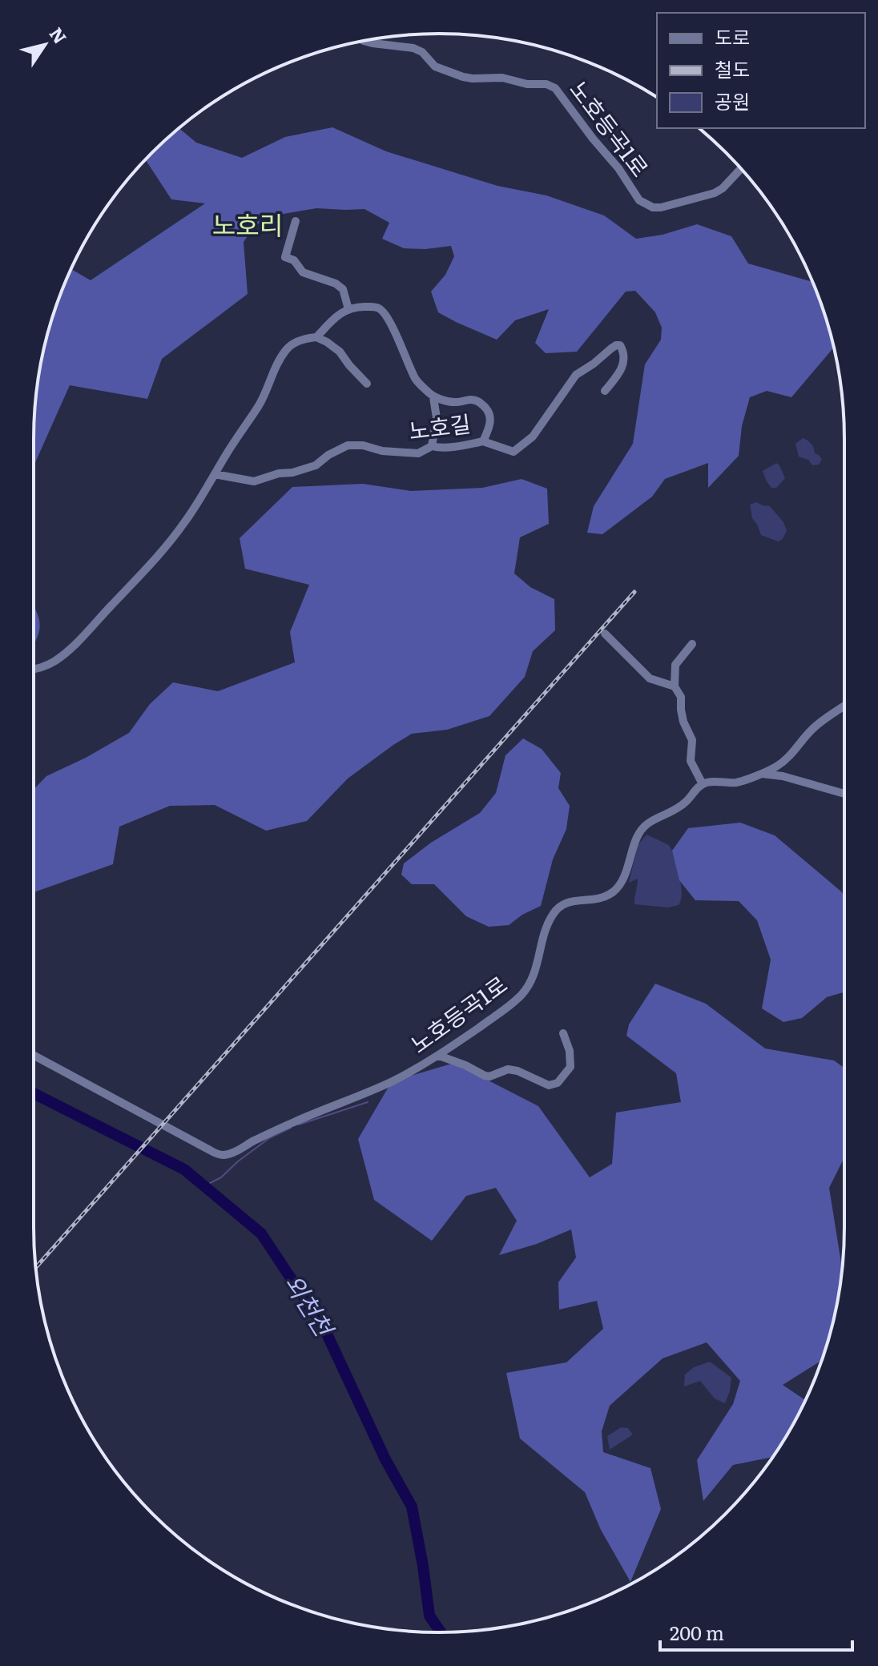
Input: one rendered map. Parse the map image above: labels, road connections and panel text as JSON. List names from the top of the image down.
{
  "streets": {
    "street": ["노호등곡1로", "노호길"]
  },
  "districts": ["노호리"],
  "water": ["외천천"],
  "legend": ["도로", "철도", "공원"],
  "scale_bar": "200 m",
  "north": "top right"
}
